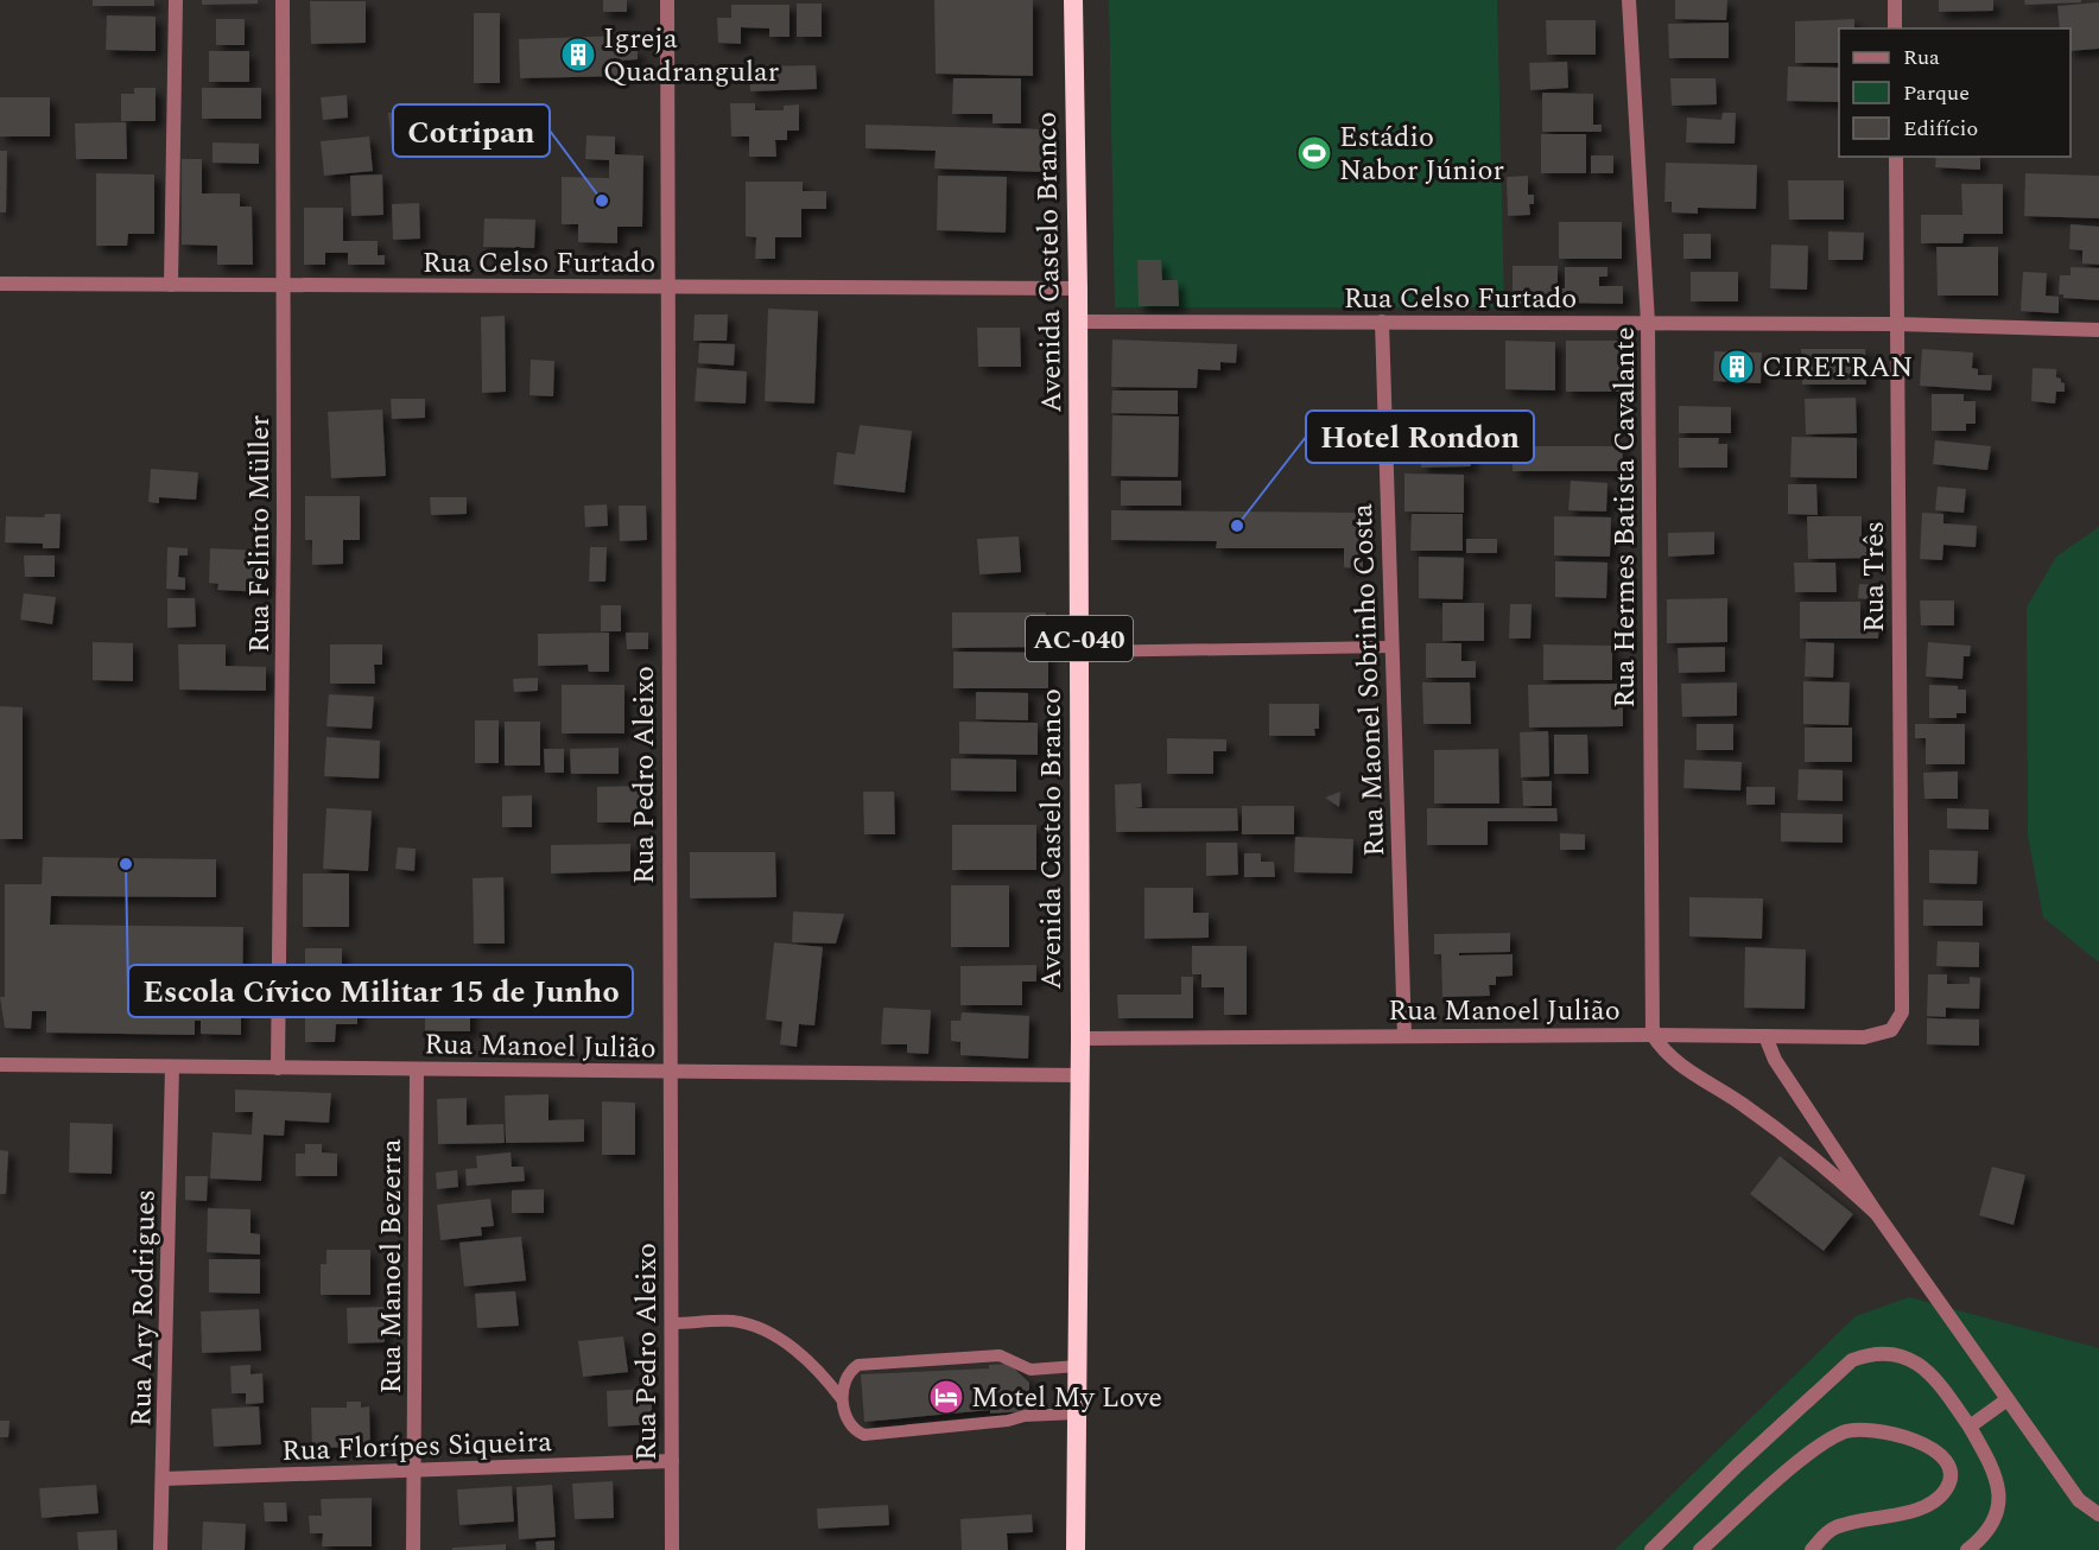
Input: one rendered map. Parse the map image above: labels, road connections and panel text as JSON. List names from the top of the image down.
{
  "streets": {
    "highway": ["Avenida Castelo Branco", "AC-040"],
    "street": [
      "Rua Celso Furtado",
      "Rua Hermes Batista Cavalante",
      "Rua Felinto Müller",
      "Rua Três",
      "Rua Maonel Sobrinho Costa",
      "Rua Pedro Aleixo",
      "Rua Manoel Julião",
      "Rua Manoel Bezerra",
      "Rua Ary Rodrigues",
      "Rua Florípes Siqueira"
    ]
  },
  "crossings": [
    ["Rua Celso Furtado", "Avenida Castelo Branco"],
    ["Rua Celso Furtado", "Rua Hermes Batista Cavalante"],
    ["Rua Celso Furtado", "Rua Felinto Müller"],
    ["Rua Celso Furtado", "Rua Três"],
    ["Rua Celso Furtado", "Rua Maonel Sobrinho Costa"],
    ["Rua Celso Furtado", "Rua Pedro Aleixo"],
    ["Avenida Castelo Branco", "Rua Manoel Julião"],
    ["Rua Hermes Batista Cavalante", "Rua Manoel Julião"],
    ["Rua Felinto Müller", "Rua Manoel Julião"],
    ["Rua Três", "Rua Manoel Julião"],
    ["Rua Maonel Sobrinho Costa", "Rua Manoel Julião"],
    ["Rua Pedro Aleixo", "Rua Manoel Julião"],
    ["Rua Pedro Aleixo", "Rua Florípes Siqueira"],
    ["Rua Manoel Julião", "Rua Manoel Bezerra"],
    ["Rua Manoel Julião", "Rua Ary Rodrigues"],
    ["Rua Manoel Bezerra", "Rua Florípes Siqueira"],
    ["Rua Ary Rodrigues", "Rua Florípes Siqueira"]
  ],
  "places": {
    "building": ["Igreja Quadrangular", "CIRETRAN"],
    "sports": ["Estádio Nabor Júnior"],
    "other": ["Cotripan", "Hotel Rondon", "Escola Cívico Militar 15 de Junho"],
    "hotel": ["Motel My Love"]
  },
  "legend": ["Rua", "Parque", "Edifício"]
}
